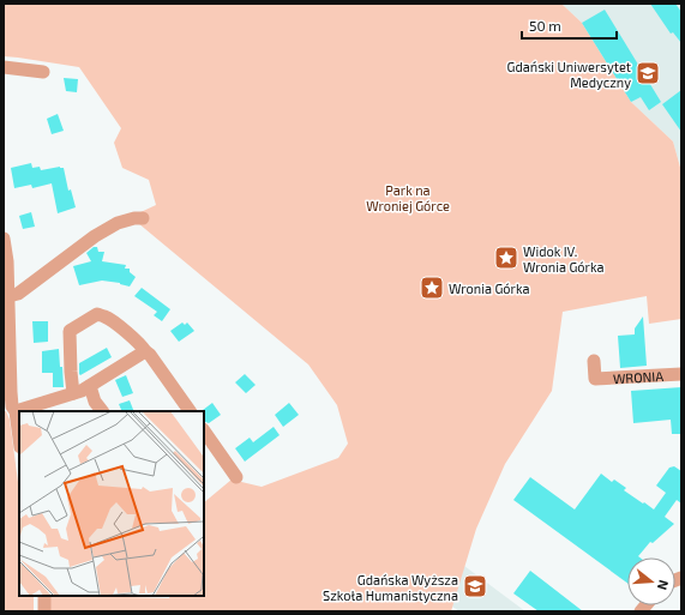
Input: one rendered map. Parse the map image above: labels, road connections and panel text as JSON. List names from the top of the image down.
{
  "streets": {
    "street": ["WRONIA"]
  },
  "parks": ["Park na Wroniej Górce"],
  "places": {
    "school or university": ["Gdański Uniwersytet Medyczny", "Gdańska Wyższa Szkoła Humanistyczna"],
    "place": ["Widok IV. Wronia Górka", "Wronia Górka"]
  },
  "scale_bar": "50 m",
  "north": "right"
}
